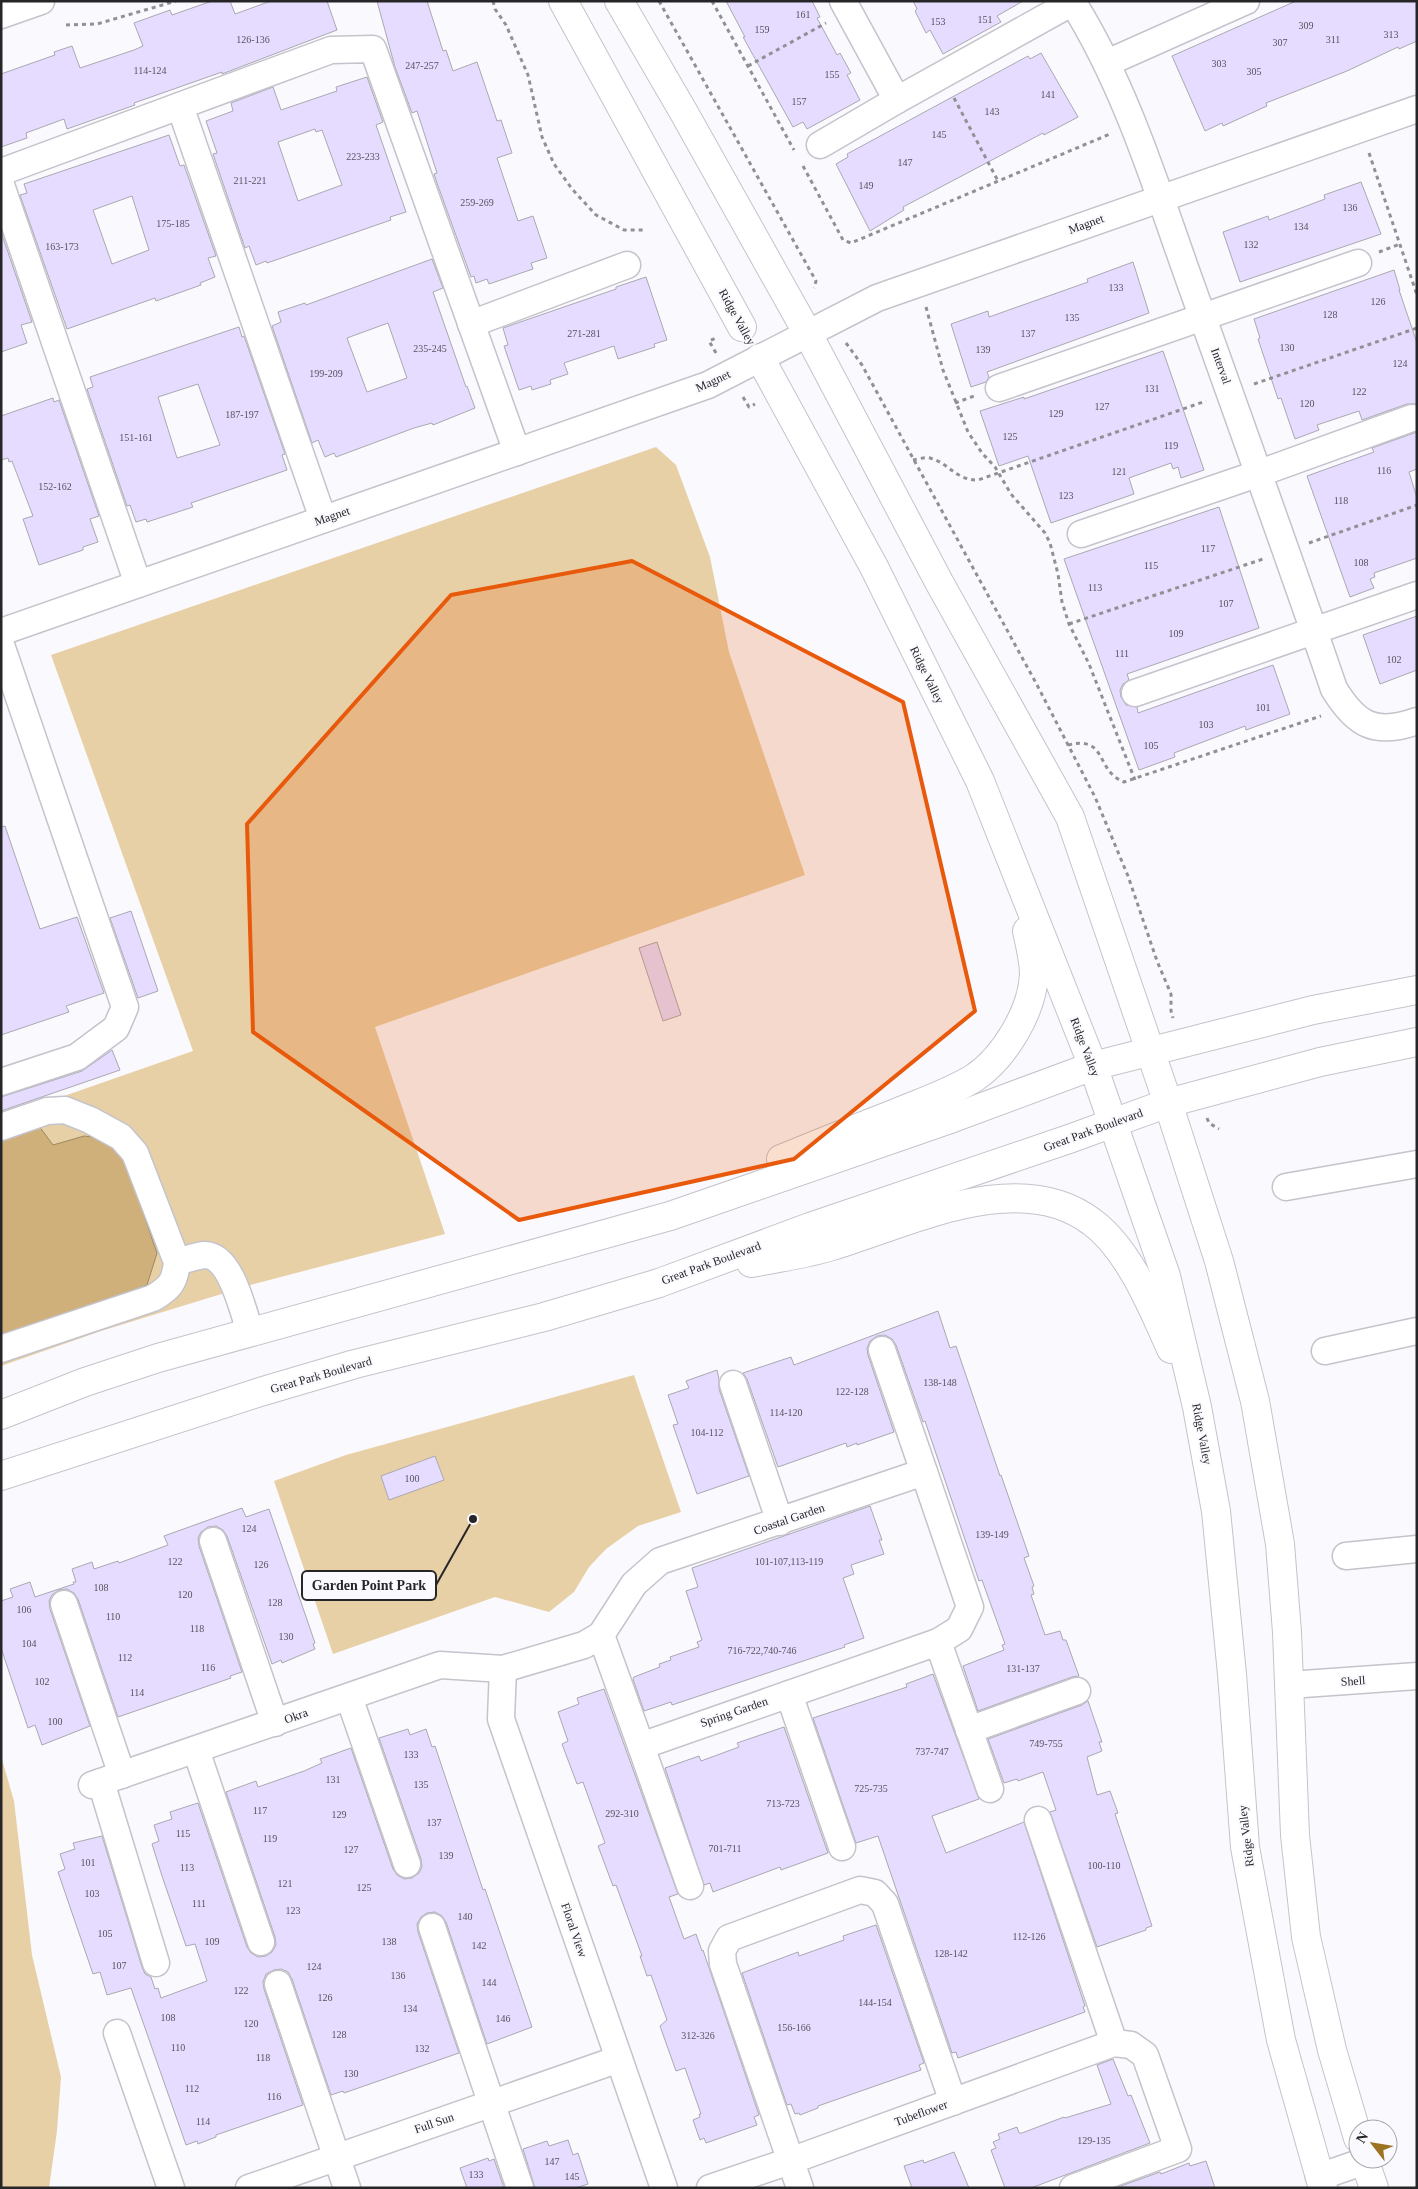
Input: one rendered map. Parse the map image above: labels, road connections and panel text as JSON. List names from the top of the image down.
{
  "streets": {
    "main road": ["Ridge Valley", "Great Park Boulevard"],
    "street": [
      "Magnet",
      "Interval",
      "Coastal Garden",
      "Shell",
      "Spring Garden",
      "Okra",
      "Floral View",
      "Tubeflower",
      "Full Sun"
    ]
  },
  "crossings": [
    ["Magnet", "Ridge Valley"],
    ["Magnet", "Interval"],
    ["Ridge Valley", "Great Park Boulevard"],
    ["Coastal Garden", "Okra"],
    ["Coastal Garden", "Floral View"],
    ["Okra", "Floral View"],
    ["Floral View", "Full Sun"]
  ],
  "places": ["Garden Point Park"],
  "house_numbers": [
    "161",
    "151",
    "153",
    "309",
    "159",
    "313",
    "126-136",
    "311",
    "307",
    "303",
    "247-257",
    "114-124",
    "305",
    "155",
    "141",
    "157",
    "143",
    "145",
    "223-233",
    "147",
    "211-221",
    "149",
    "259-269",
    "136",
    "175-185",
    "134",
    "132",
    "163-173",
    "133",
    "126",
    "128",
    "135",
    "271-281",
    "137",
    "130",
    "235-245",
    "139",
    "124",
    "199-209",
    "131",
    "122",
    "120",
    "127",
    "129",
    "187-197",
    "125",
    "151-161",
    "119",
    "116",
    "121",
    "152-162",
    "123",
    "118",
    "117",
    "108",
    "115",
    "113",
    "107",
    "109",
    "111",
    "102",
    "101",
    "103",
    "105",
    "138-148",
    "122-128",
    "114-120",
    "104-112",
    "100",
    "124",
    "139-149",
    "122",
    "101-107,113-119",
    "126",
    "108",
    "120",
    "128",
    "106",
    "110",
    "118",
    "130",
    "104",
    "716-722,740-746",
    "112",
    "116",
    "131-137",
    "102",
    "114",
    "100",
    "749-755",
    "737-747",
    "133",
    "131",
    "135",
    "725-735",
    "713-723",
    "117",
    "292-310",
    "129",
    "137",
    "115",
    "119",
    "701-711",
    "127",
    "139",
    "101",
    "100-110",
    "113",
    "121",
    "125",
    "103",
    "111",
    "123",
    "140",
    "105",
    "112-126",
    "109",
    "138",
    "142",
    "128-142",
    "107",
    "124",
    "136",
    "144",
    "122",
    "126",
    "144-154",
    "134",
    "108",
    "146",
    "120",
    "156-166",
    "128",
    "312-326",
    "110",
    "132",
    "118",
    "130",
    "112",
    "116",
    "114",
    "129-135",
    "147",
    "133",
    "145"
  ],
  "north": "top left"
}
